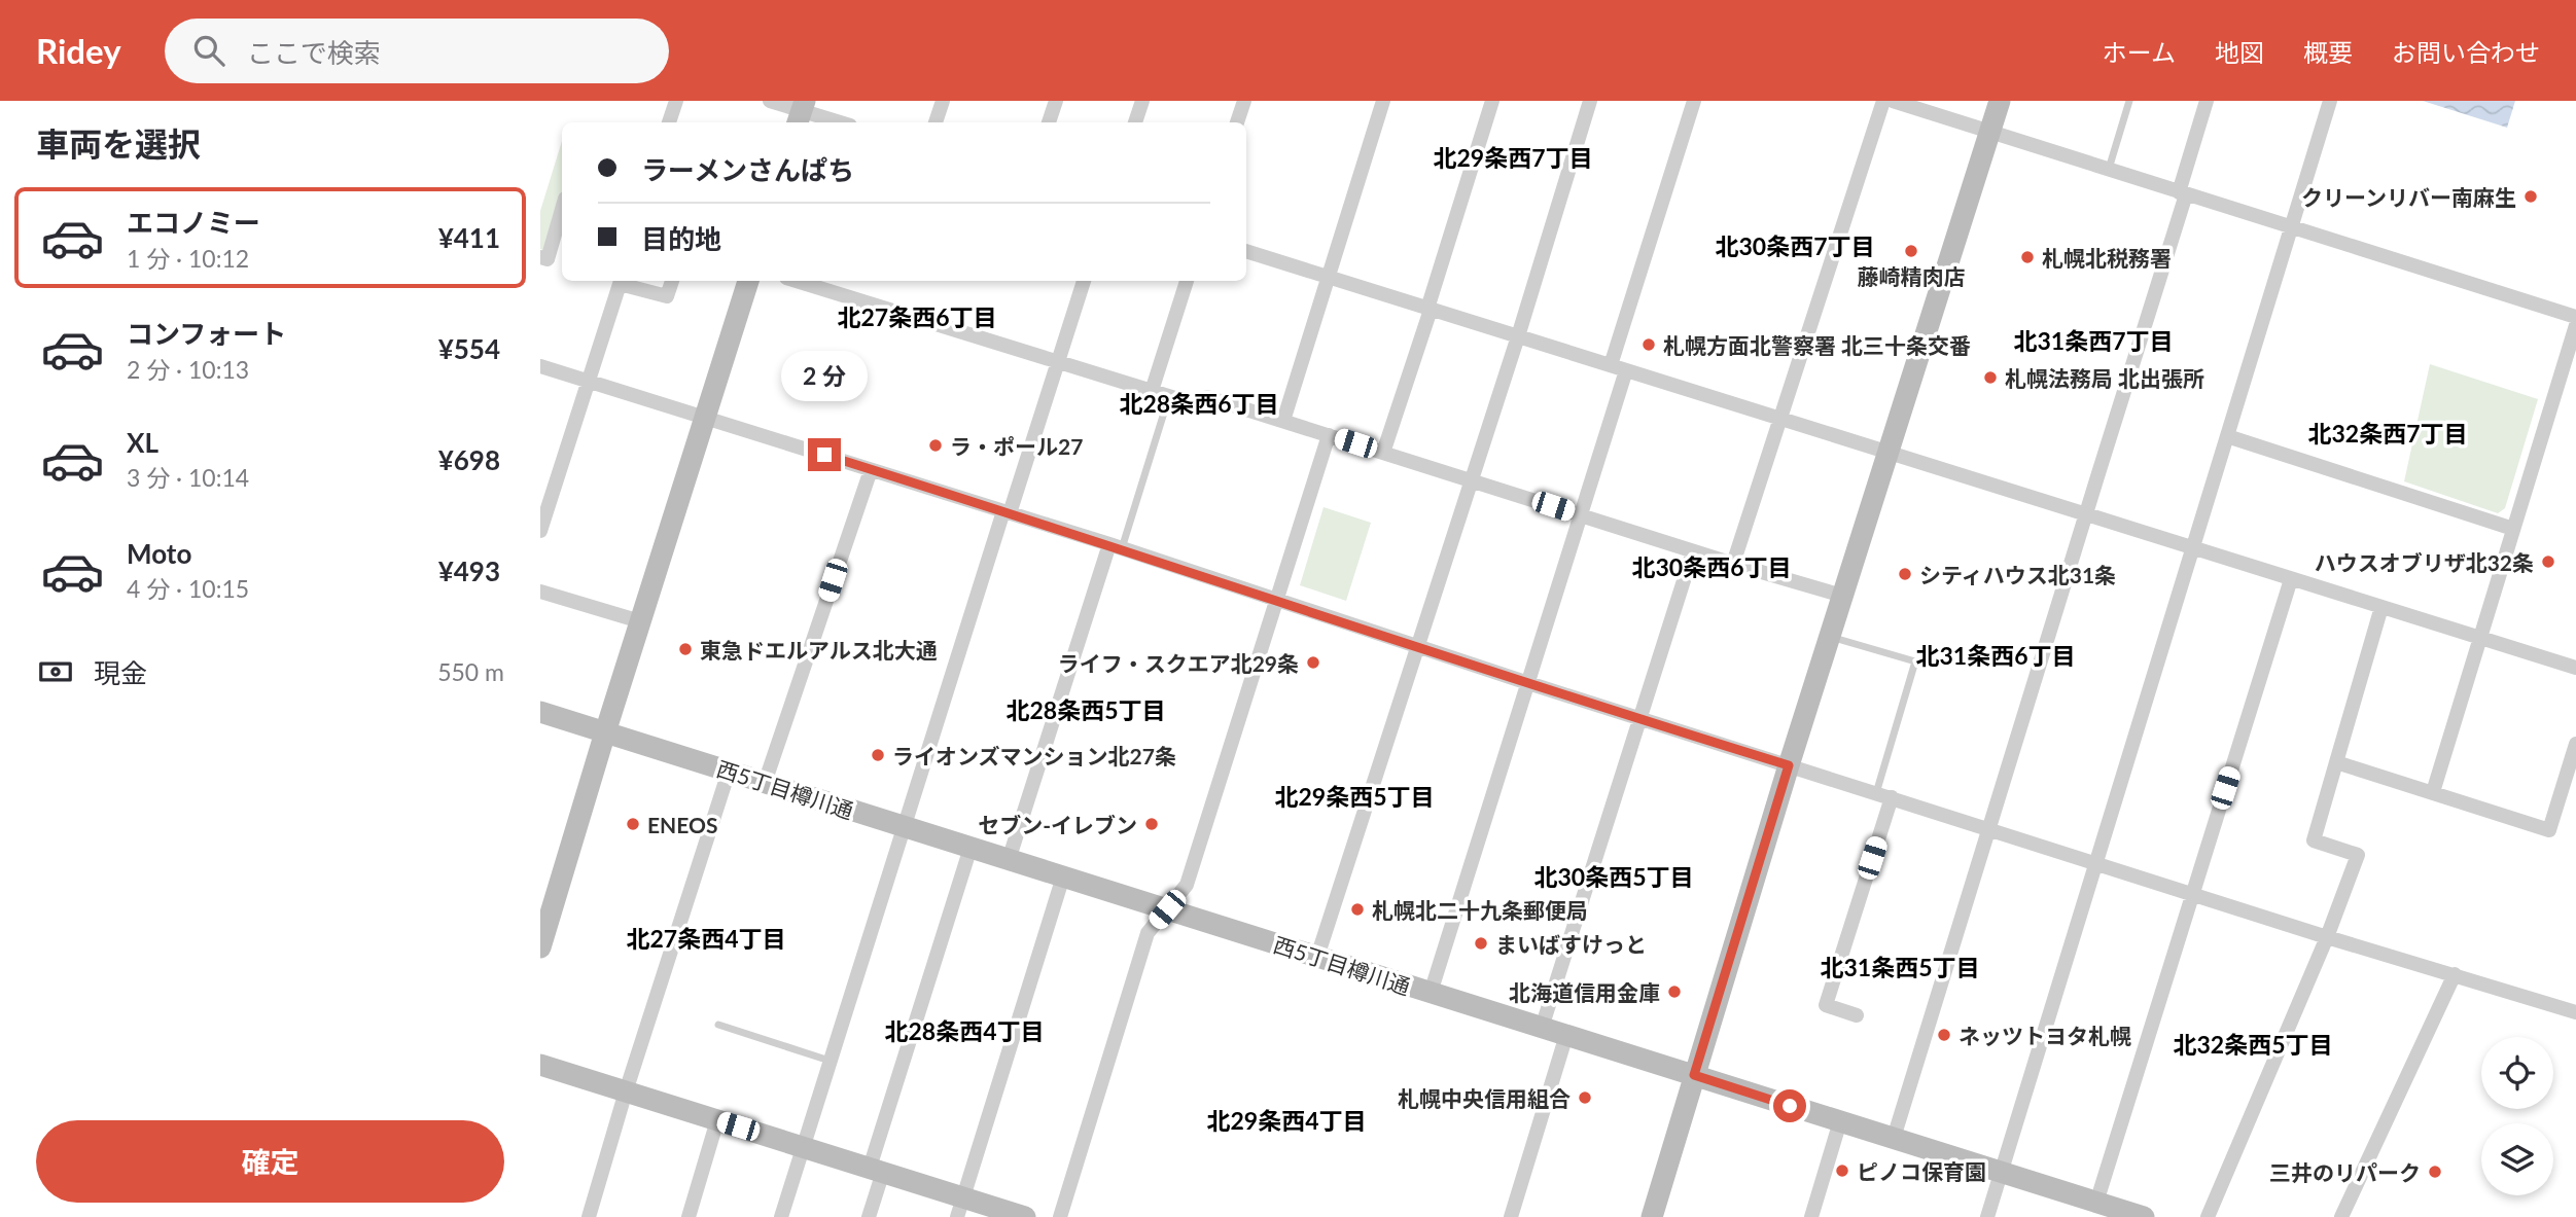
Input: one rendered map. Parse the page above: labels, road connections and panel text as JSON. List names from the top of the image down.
{
  "streets": {
    "street": ["西5丁目樽川通"]
  },
  "districts": [
    "北29条西7丁目",
    "北30条西7丁目",
    "北27条西6丁目",
    "北31条西7丁目",
    "北28条西6丁目",
    "北32条西7丁目",
    "北30条西6丁目",
    "北31条西6丁目",
    "北28条西5丁目",
    "北29条西5丁目",
    "北30条西5丁目",
    "北27条西4丁目",
    "北31条西5丁目",
    "北28条西4丁目",
    "北32条西5丁目",
    "北29条西4丁目"
  ],
  "places": [
    "クリーンリバー南麻生",
    "藤崎精肉店",
    "札幌北税務署",
    "札幌方面北警察署 北三十条交番",
    "札幌法務局 北出張所",
    "ラ・ポール27",
    "ハウスオブリザ北32条",
    "シティハウス北31条",
    "東急ドエルアルス北大通",
    "ライフ・スクエア北29条",
    "ライオンズマンション北27条",
    "ENEOS",
    "セブン-イレブン",
    "札幌北二十九条郵便局",
    "まいばすけっと",
    "北海道信用金庫",
    "ネッツトヨタ札幌",
    "札幌中央信用組合",
    "ピノコ保育園",
    "三井のリパーク"
  ],
  "page": {
    "header": "Ridey",
    "search": "ここで検索",
    "nav": [
      "ホーム",
      "地図",
      "概要",
      "お問い合わせ"
    ],
    "heading": "車両を選択",
    "banner": ["ラーメンさんぱち", "目的地"],
    "list": [
      {
        "name": "エコノミー",
        "note": "1 分 · 10:12",
        "value": "¥411"
      },
      {
        "name": "コンフォート",
        "note": "2 分 · 10:13",
        "value": "¥554"
      },
      {
        "name": "XL",
        "note": "3 分 · 10:14",
        "value": "¥698"
      },
      {
        "name": "Moto",
        "note": "4 分 · 10:15",
        "value": "¥493"
      }
    ],
    "bubble": "2 分",
    "pay": ["現金", "550 m"],
    "buttons": "確定"
  }
}
